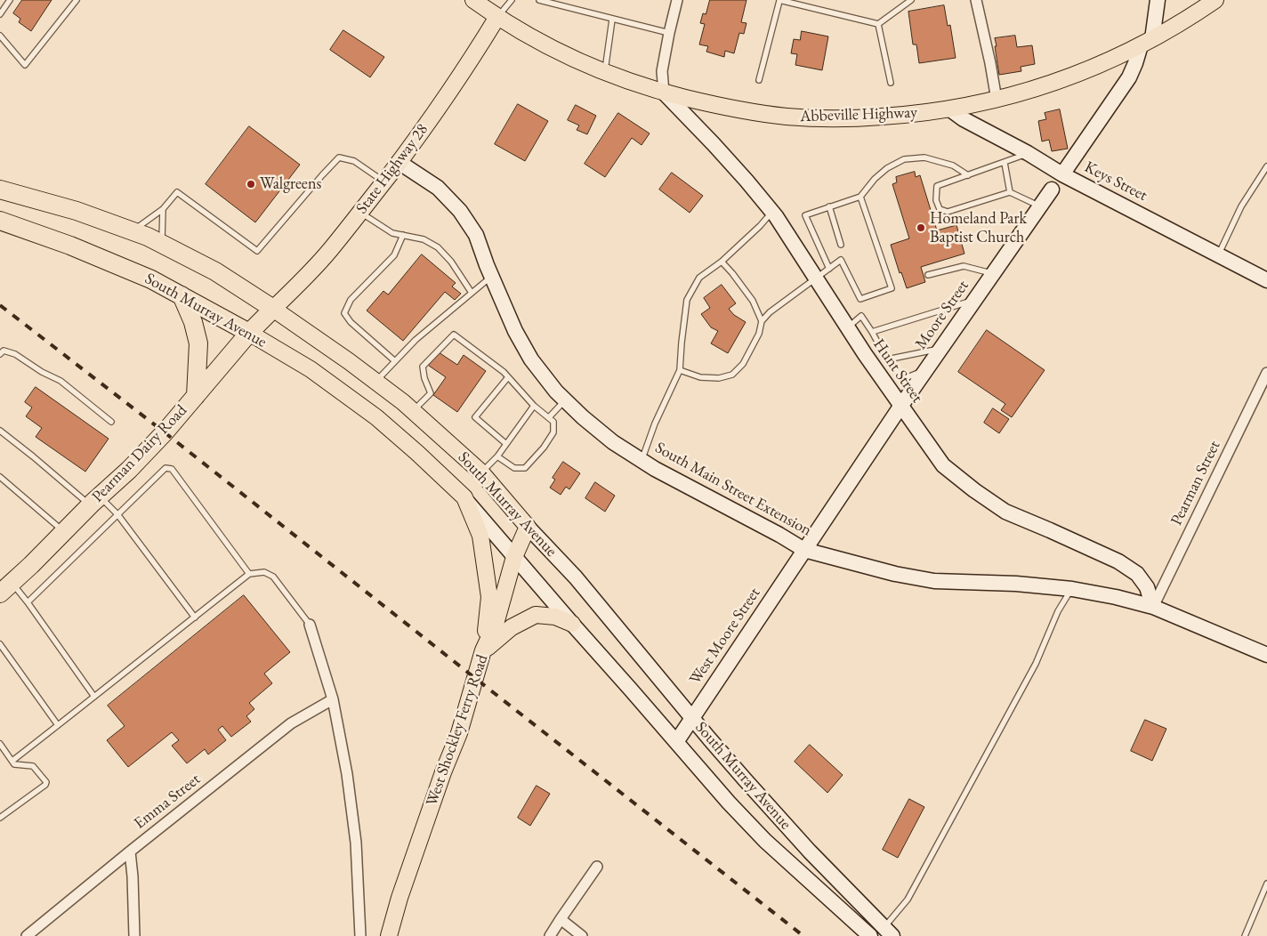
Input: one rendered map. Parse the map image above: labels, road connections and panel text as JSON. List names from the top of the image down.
{
  "streets": {
    "highway": ["South Murray Avenue", "Pearman Dairy Road"],
    "main road": ["Abbeville Highway", "State Highway 28", "West Shockley Ferry Road"],
    "street": [
      "Keys Street",
      "Moore Street",
      "Hunt Street",
      "Pearman Street",
      "South Main Street Extension",
      "West Moore Street",
      "Emma Street"
    ]
  },
  "crossings": [
    ["Abbeville Highway", "State Highway 28"],
    ["Abbeville Highway", "Keys Street"],
    ["Abbeville Highway", "Hunt Street"],
    ["State Highway 28", "South Murray Avenue"],
    ["State Highway 28", "Pearman Dairy Road"],
    ["State Highway 28", "South Main Street Extension"],
    ["South Murray Avenue", "Pearman Dairy Road"],
    ["South Murray Avenue", "West Moore Street"],
    ["South Murray Avenue", "West Shockley Ferry Road"],
    ["Moore Street", "Hunt Street"],
    ["Moore Street", "South Main Street Extension"],
    ["Moore Street", "West Moore Street"],
    ["Hunt Street", "Pearman Street"],
    ["Hunt Street", "South Main Street Extension"],
    ["Pearman Street", "South Main Street Extension"],
    ["South Main Street Extension", "West Moore Street"]
  ],
  "places": ["Walgreens", "Homeland Park Baptist Church"]
}
